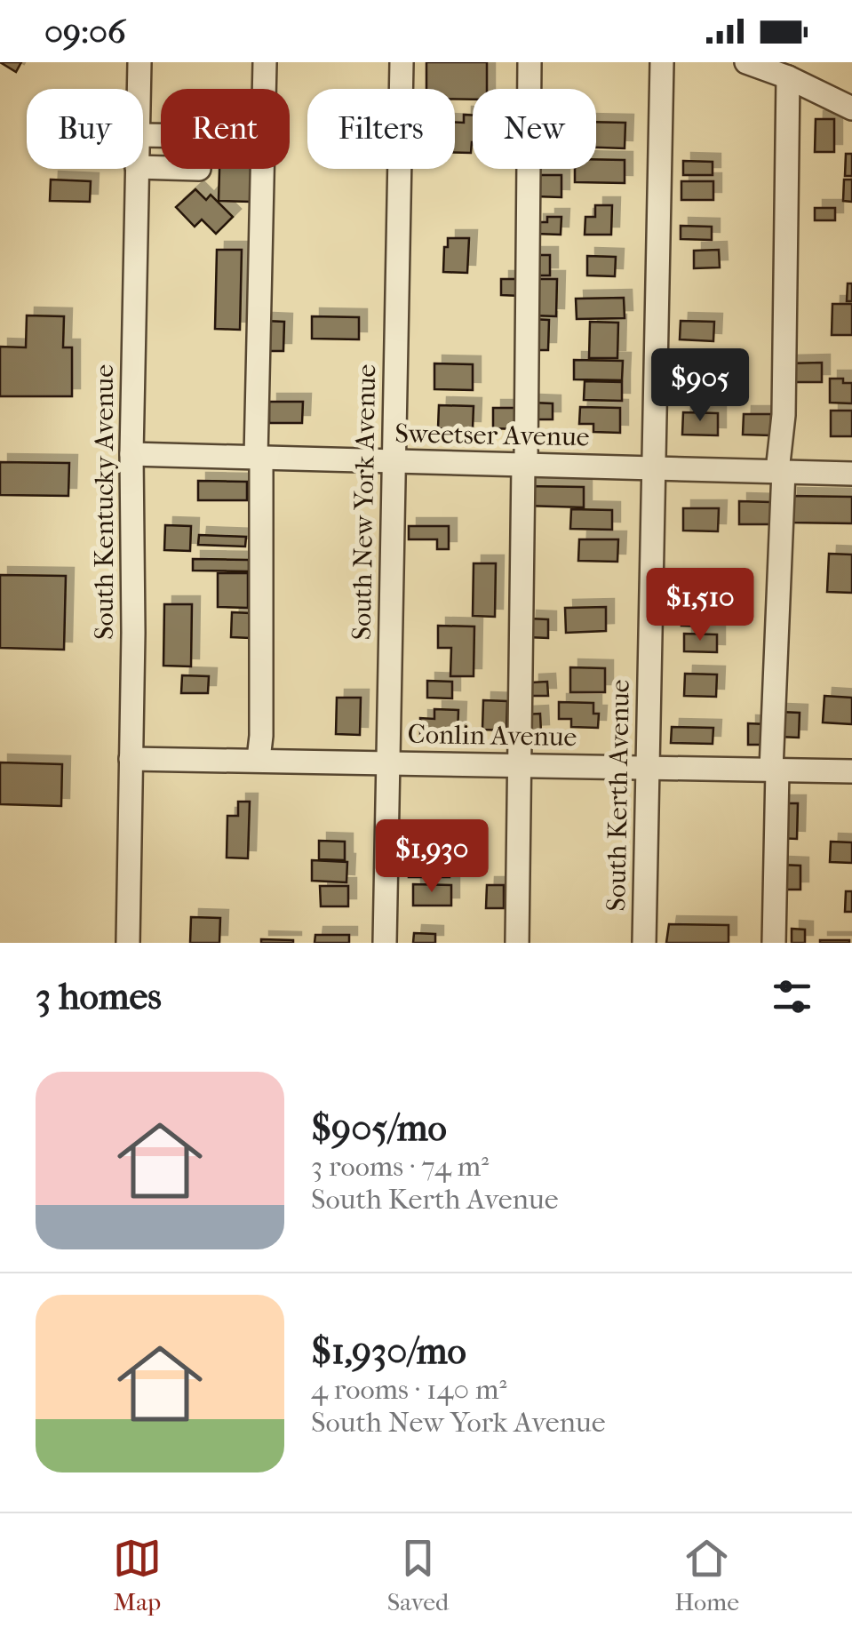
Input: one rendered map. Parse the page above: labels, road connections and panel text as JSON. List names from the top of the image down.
{
  "streets": {
    "street": [
      "Sweetser Avenue",
      "South Kentucky Avenue",
      "South New York Avenue",
      "Conlin Avenue",
      "South Kerth Avenue"
    ]
  },
  "crossings": [
    ["Sweetser Avenue", "South Kentucky Avenue"],
    ["Sweetser Avenue", "South New York Avenue"],
    ["Sweetser Avenue", "South Kerth Avenue"],
    ["South Kentucky Avenue", "Conlin Avenue"],
    ["South New York Avenue", "Conlin Avenue"],
    ["Conlin Avenue", "South Kerth Avenue"]
  ],
  "page": {
    "status": "09:06",
    "chip": [
      "Buy",
      "Rent",
      "Filters",
      "New"
    ],
    "price": ["$905", "$1,510", "$1,930"],
    "heading": "3 homes",
    "list": [
      {
        "name": "$905/mo",
        "note": "3 rooms · 74 m² · South Kerth Avenue"
      },
      {
        "name": "$1,930/mo",
        "note": "4 rooms · 140 m² · South New York Avenue"
      }
    ],
    "tabs": ["Map", "Saved", "Home"]
  }
}
